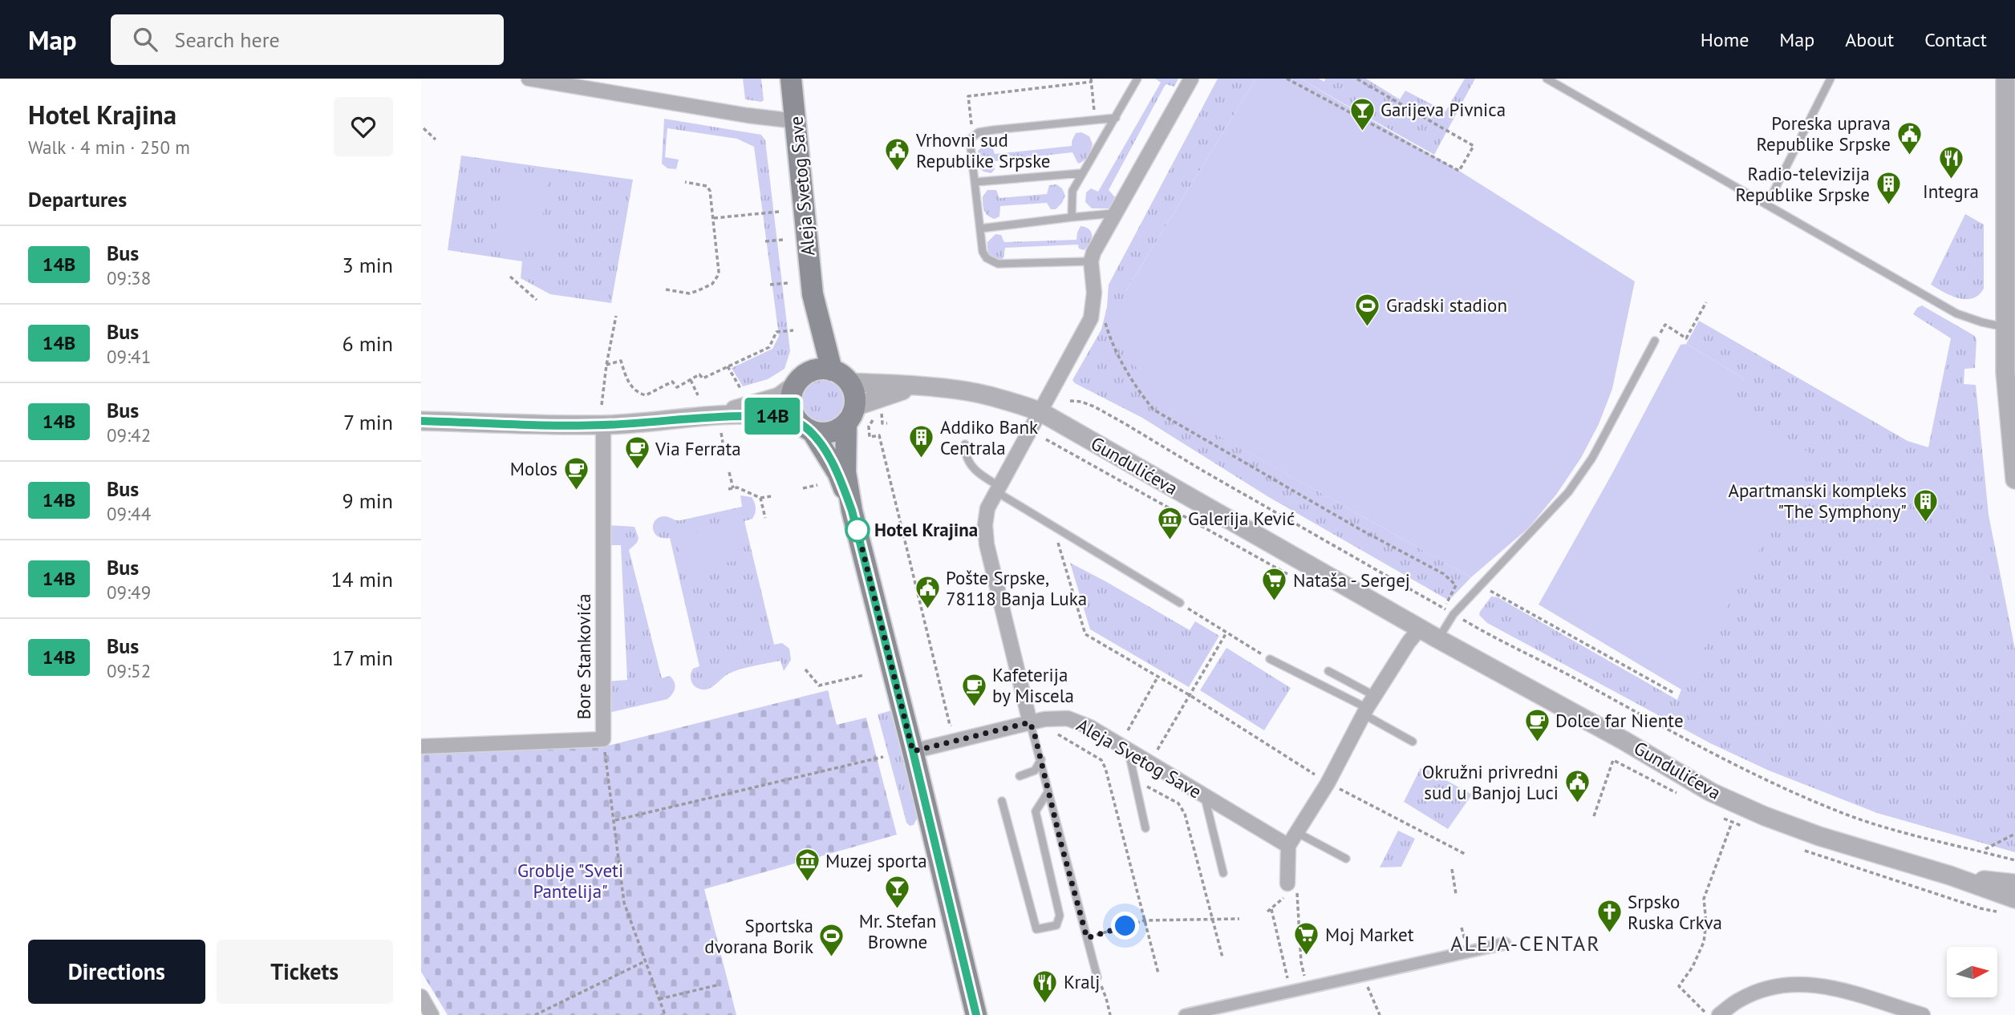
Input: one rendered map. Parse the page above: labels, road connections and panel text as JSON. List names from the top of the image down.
{
  "streets": {
    "main road": ["Aleja Svetog Save"],
    "street": ["Gundulićeva", "Bore Stankovića"]
  },
  "crossings": [
    ["Aleja Svetog Save", "Gundulićeva"]
  ],
  "districts": ["ALEJA-CENTAR"],
  "parks": ["Groblje \"Sveti Pantelija\""],
  "places": {
    "bar": ["Garijeva Pivnica", "Mr. Stefan Browne"],
    "public building": [
      "Poreska uprava Republike Srpske",
      "Vrhovni sud Republike Srpske",
      "Pošte Srpske, 78118 Banja Luka",
      "Okružni privredni sud u Banjoj Luci"
    ],
    "restaurant": ["Integra", "Kralj"],
    "building": ["Radio-televizija Republike Srpske", "Addiko Bank Centrala", "Apartmanski kompleks \"The Symphony\""],
    "sports": ["Gradski stadion", "Sportska dvorana Borik"],
    "cafe": [
      "Via Ferrata",
      "Molos",
      "Kafeterija by Miscela",
      "Dolce far Niente"
    ],
    "other": ["Hotel Krajina"],
    "museum": ["Galerija Kević", "Muzej sporta"],
    "supermarket": ["Nataša - Sergej", "Moj Market"],
    "church": ["Srpsko Ruska Crkva"]
  },
  "lines": ["bus line 14B"],
  "north": "right",
  "page": {
    "header": "Map",
    "search": "Search here",
    "nav": [
      "Home",
      "Map",
      "About",
      "Contact"
    ],
    "heading": [
      ["Hotel Krajina", "Walk · 4 min · 250 m"],
      "Departures"
    ],
    "on_map": "14B",
    "list": [
      {
        "mark": "14B",
        "name": "Bus",
        "note": "09:38",
        "value": "3 min"
      },
      {
        "mark": "14B",
        "name": "Bus",
        "note": "09:41",
        "value": "6 min"
      },
      {
        "mark": "14B",
        "name": "Bus",
        "note": "09:42",
        "value": "7 min"
      },
      {
        "mark": "14B",
        "name": "Bus",
        "note": "09:44",
        "value": "9 min"
      },
      {
        "mark": "14B",
        "name": "Bus",
        "note": "09:49",
        "value": "14 min"
      },
      {
        "mark": "14B",
        "name": "Bus",
        "note": "09:52",
        "value": "17 min"
      }
    ],
    "buttons": ["Directions", "Tickets"]
  }
}
